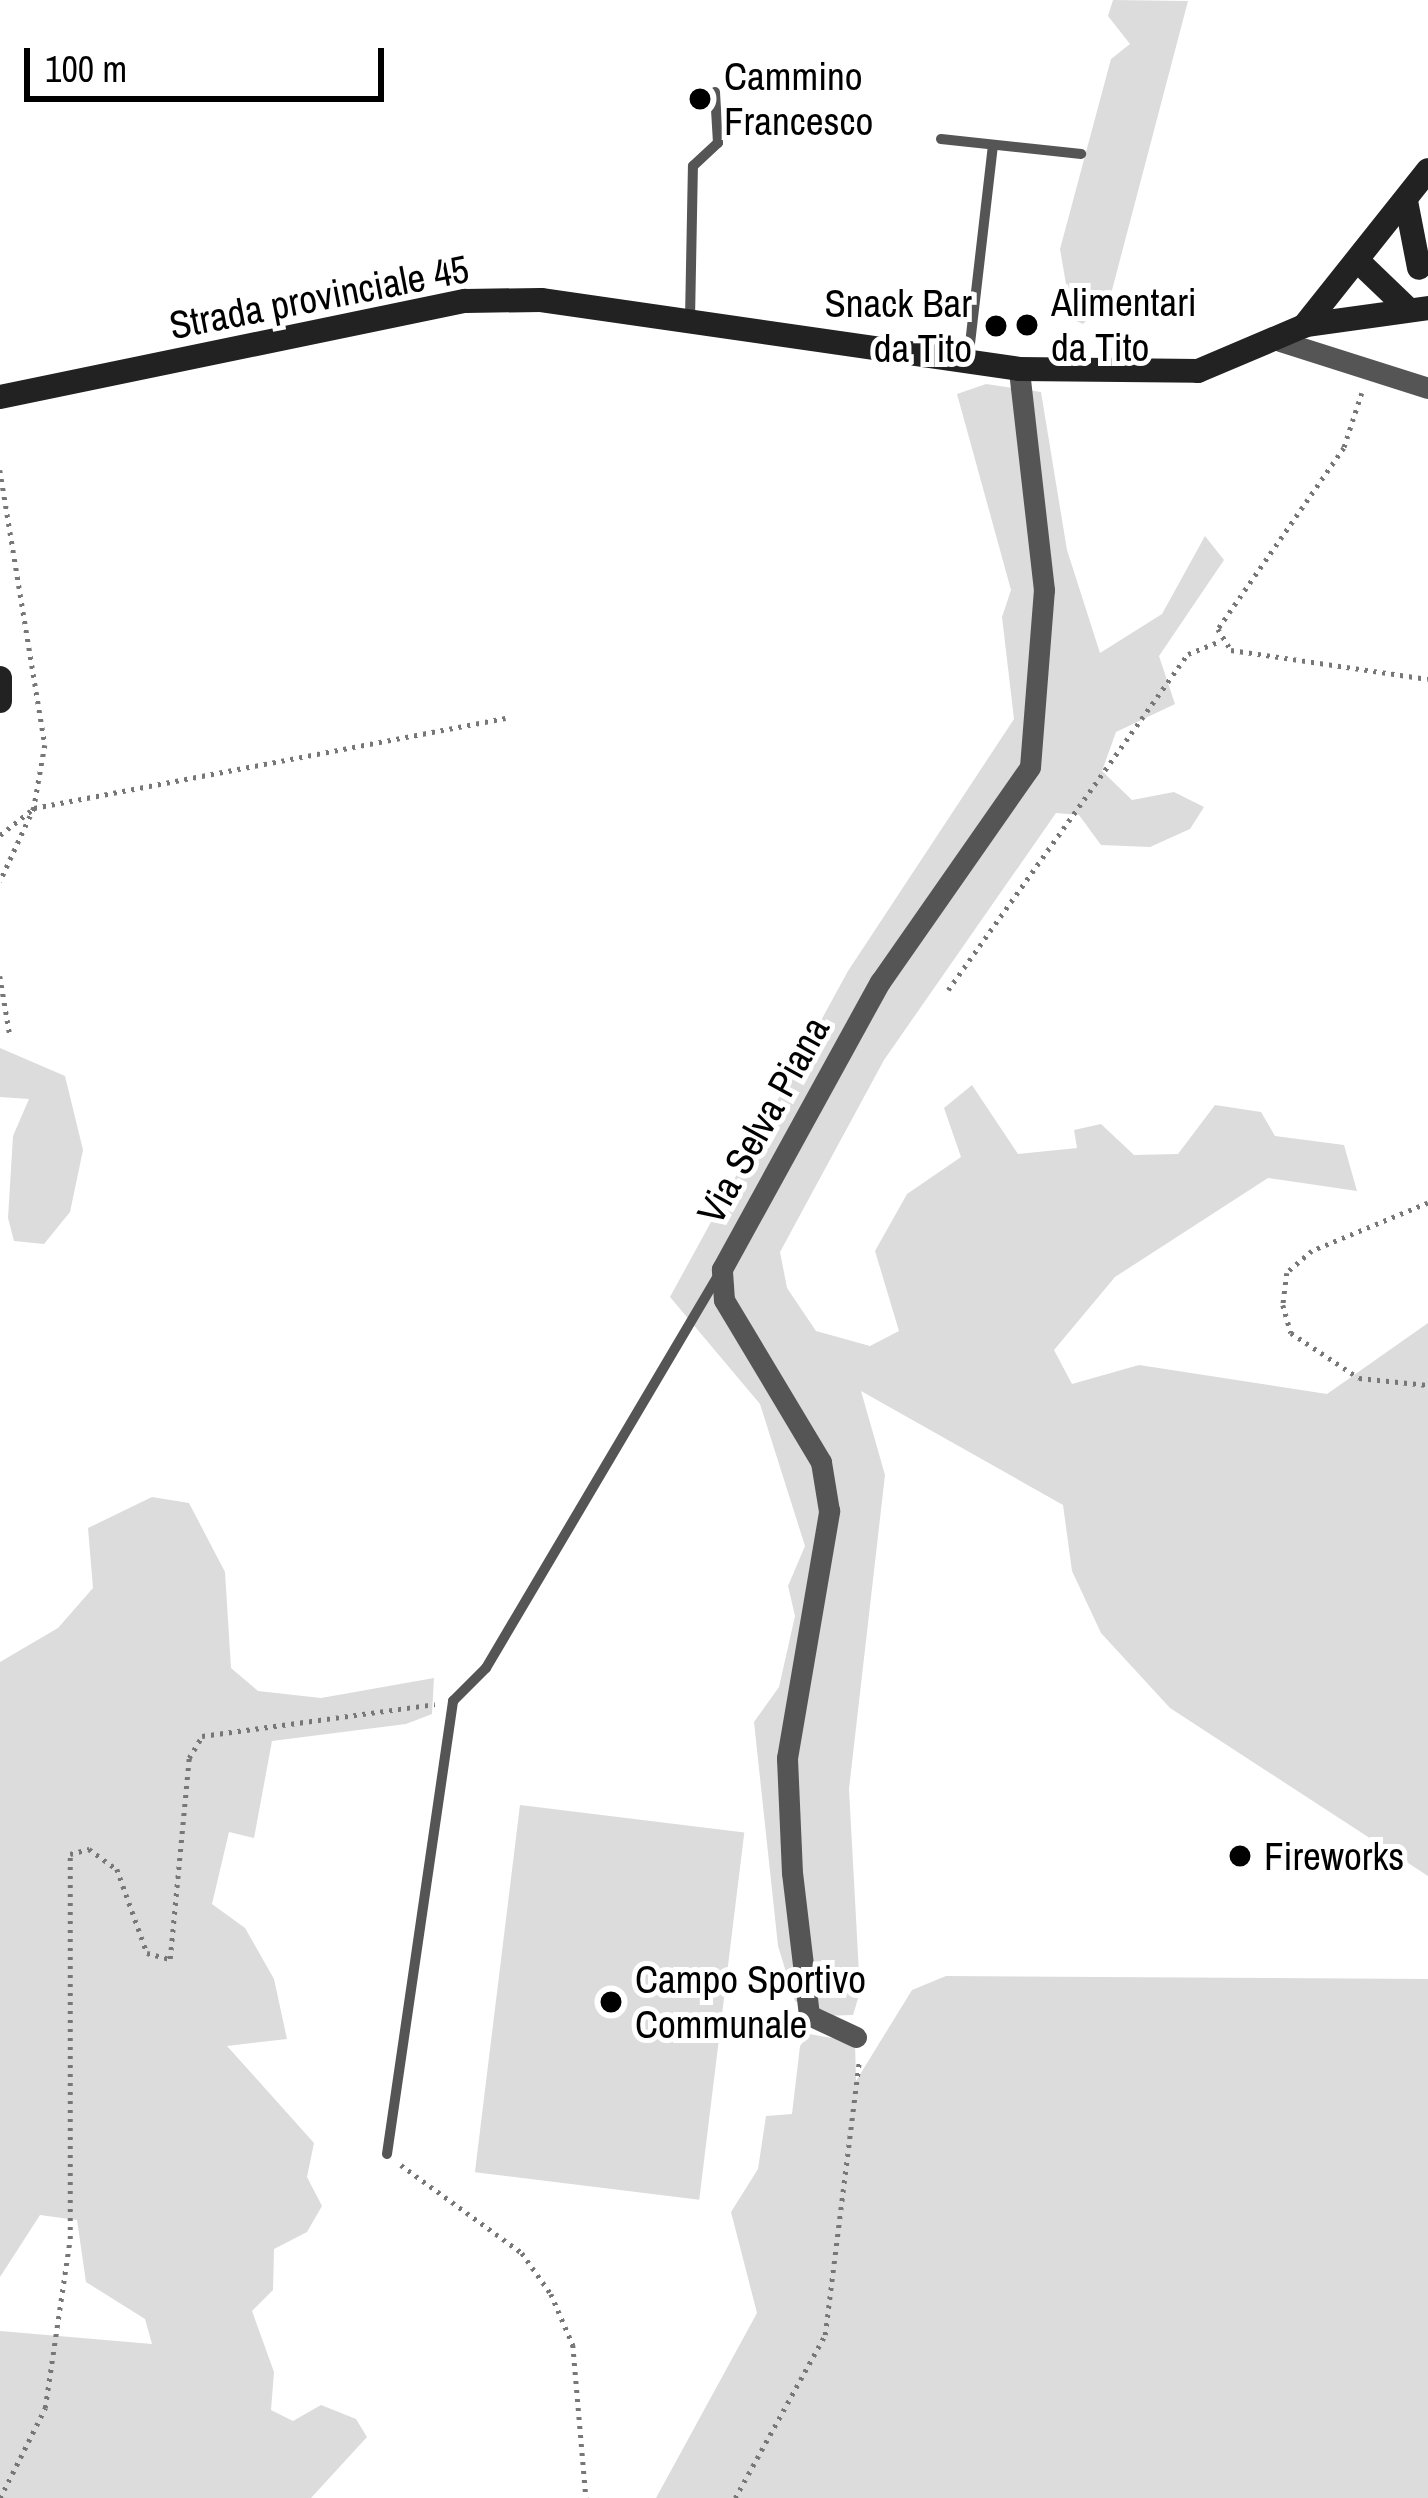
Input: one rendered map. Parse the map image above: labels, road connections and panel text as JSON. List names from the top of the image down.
{
  "streets": {
    "main road": ["Strada provinciale 45"],
    "street": ["Via Selva Piana"]
  },
  "crossings": [
    ["Strada provinciale 45", "Via Selva Piana"]
  ],
  "places": [
    "Cammino Francesco",
    "Alimentari da Tito",
    "Snack Bar da Tito",
    "Fireworks",
    "Campo Sportivo Communale"
  ],
  "scale_bar": "100 m"
}
